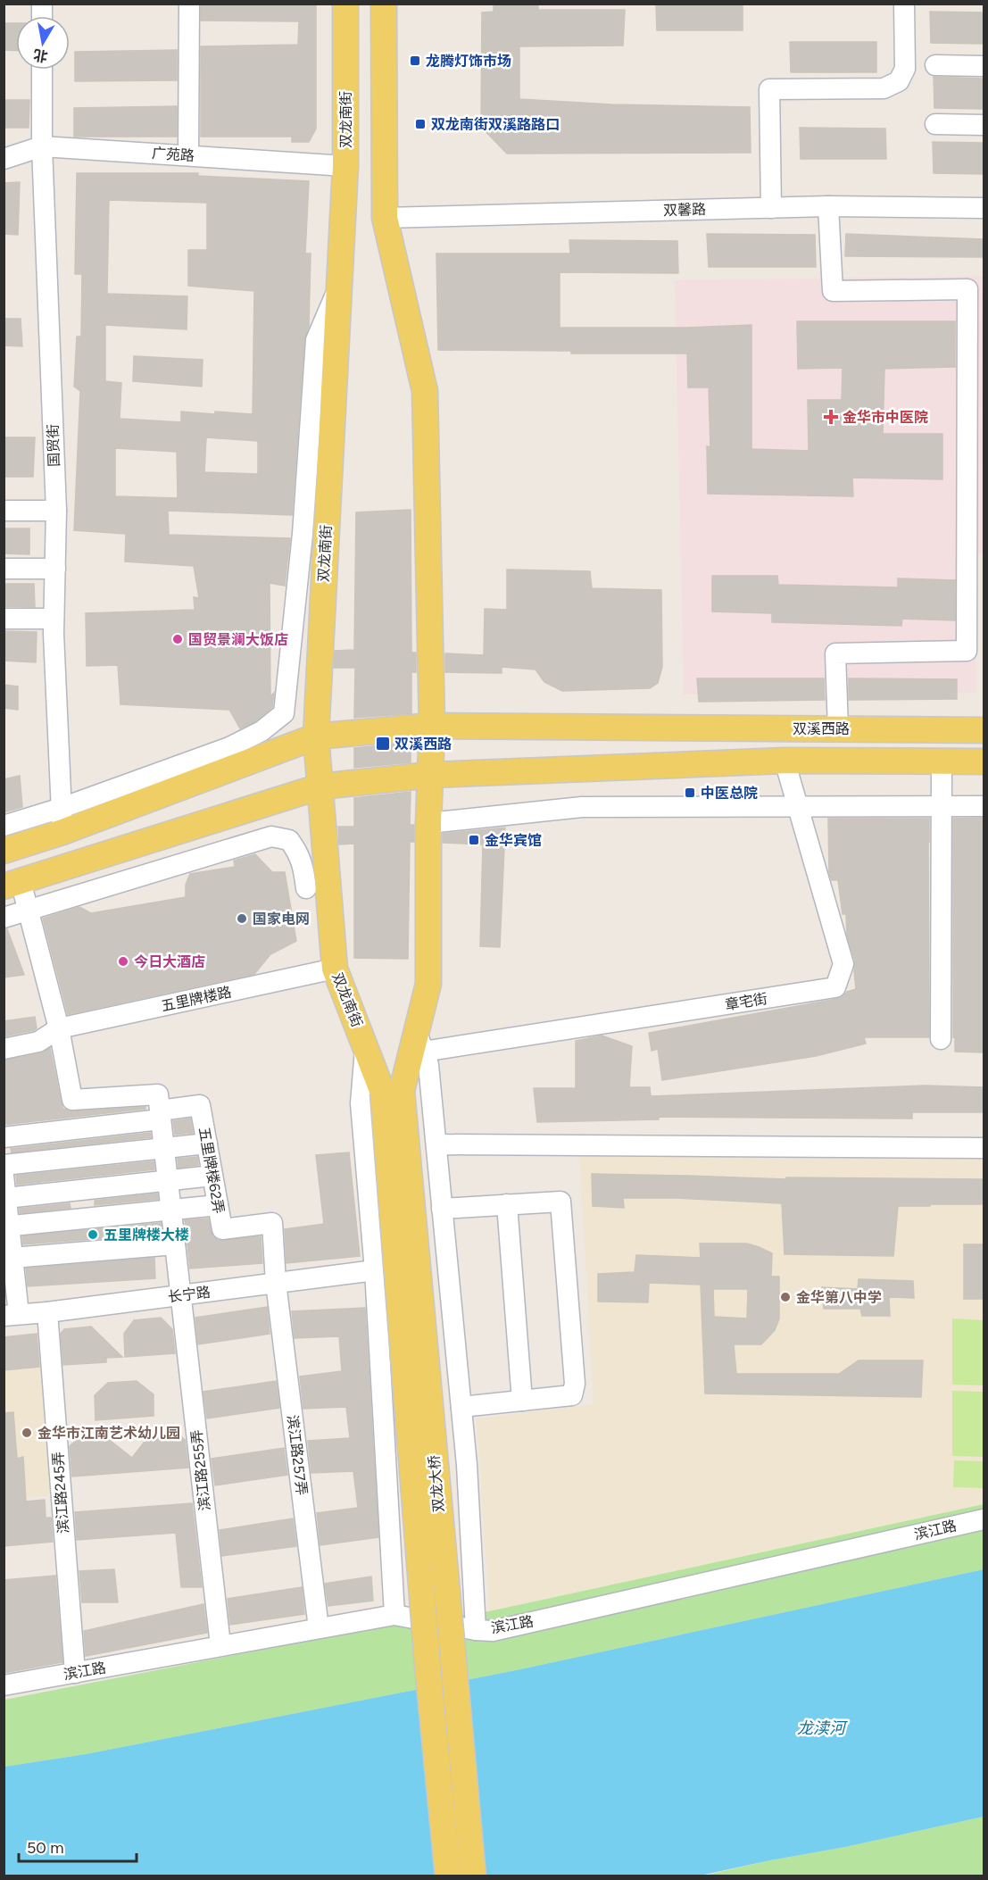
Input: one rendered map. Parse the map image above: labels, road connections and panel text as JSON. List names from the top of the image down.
{
  "streets": {
    "main road": ["双龙南街", "双溪西路", "双龙大桥"],
    "street": [
      "广苑路",
      "双馨路",
      "国贸街",
      "五里牌楼路",
      "章宅街",
      "五里牌楼62弄",
      "长宁路",
      "滨江路257弄",
      "滨江路255弄",
      "滨江路245弄",
      "滨江路"
    ]
  },
  "crossings": [
    ["双龙南街", "广苑路"],
    ["双龙南街", "双溪西路"],
    ["双龙南街", "五里牌楼路"],
    ["双龙南街", "双龙大桥"],
    ["广苑路", "国贸街"],
    ["国贸街", "双溪西路"],
    ["五里牌楼62弄", "长宁路"],
    ["五里牌楼62弄", "滨江路257弄"],
    ["五里牌楼62弄", "滨江路255弄"],
    ["长宁路", "滨江路257弄"],
    ["长宁路", "滨江路255弄"],
    ["长宁路", "滨江路245弄"],
    ["滨江路257弄", "滨江路"],
    ["滨江路255弄", "滨江路"],
    ["滨江路245弄", "滨江路"]
  ],
  "water": ["龙渎河"],
  "places": {
    "transit": [
      "龙腾灯饰市场",
      "双龙南街双溪路路口",
      "双溪西路",
      "中医总院",
      "金华宾馆"
    ],
    "health": ["金华市中医院"],
    "other": [
      "国贸景澜大饭店",
      "国家电网",
      "今日大酒店",
      "五里牌楼大楼",
      "金华第八中学",
      "金华市江南艺术幼儿园"
    ]
  },
  "scale_bar": "50 m",
  "north": "bottom"
}
